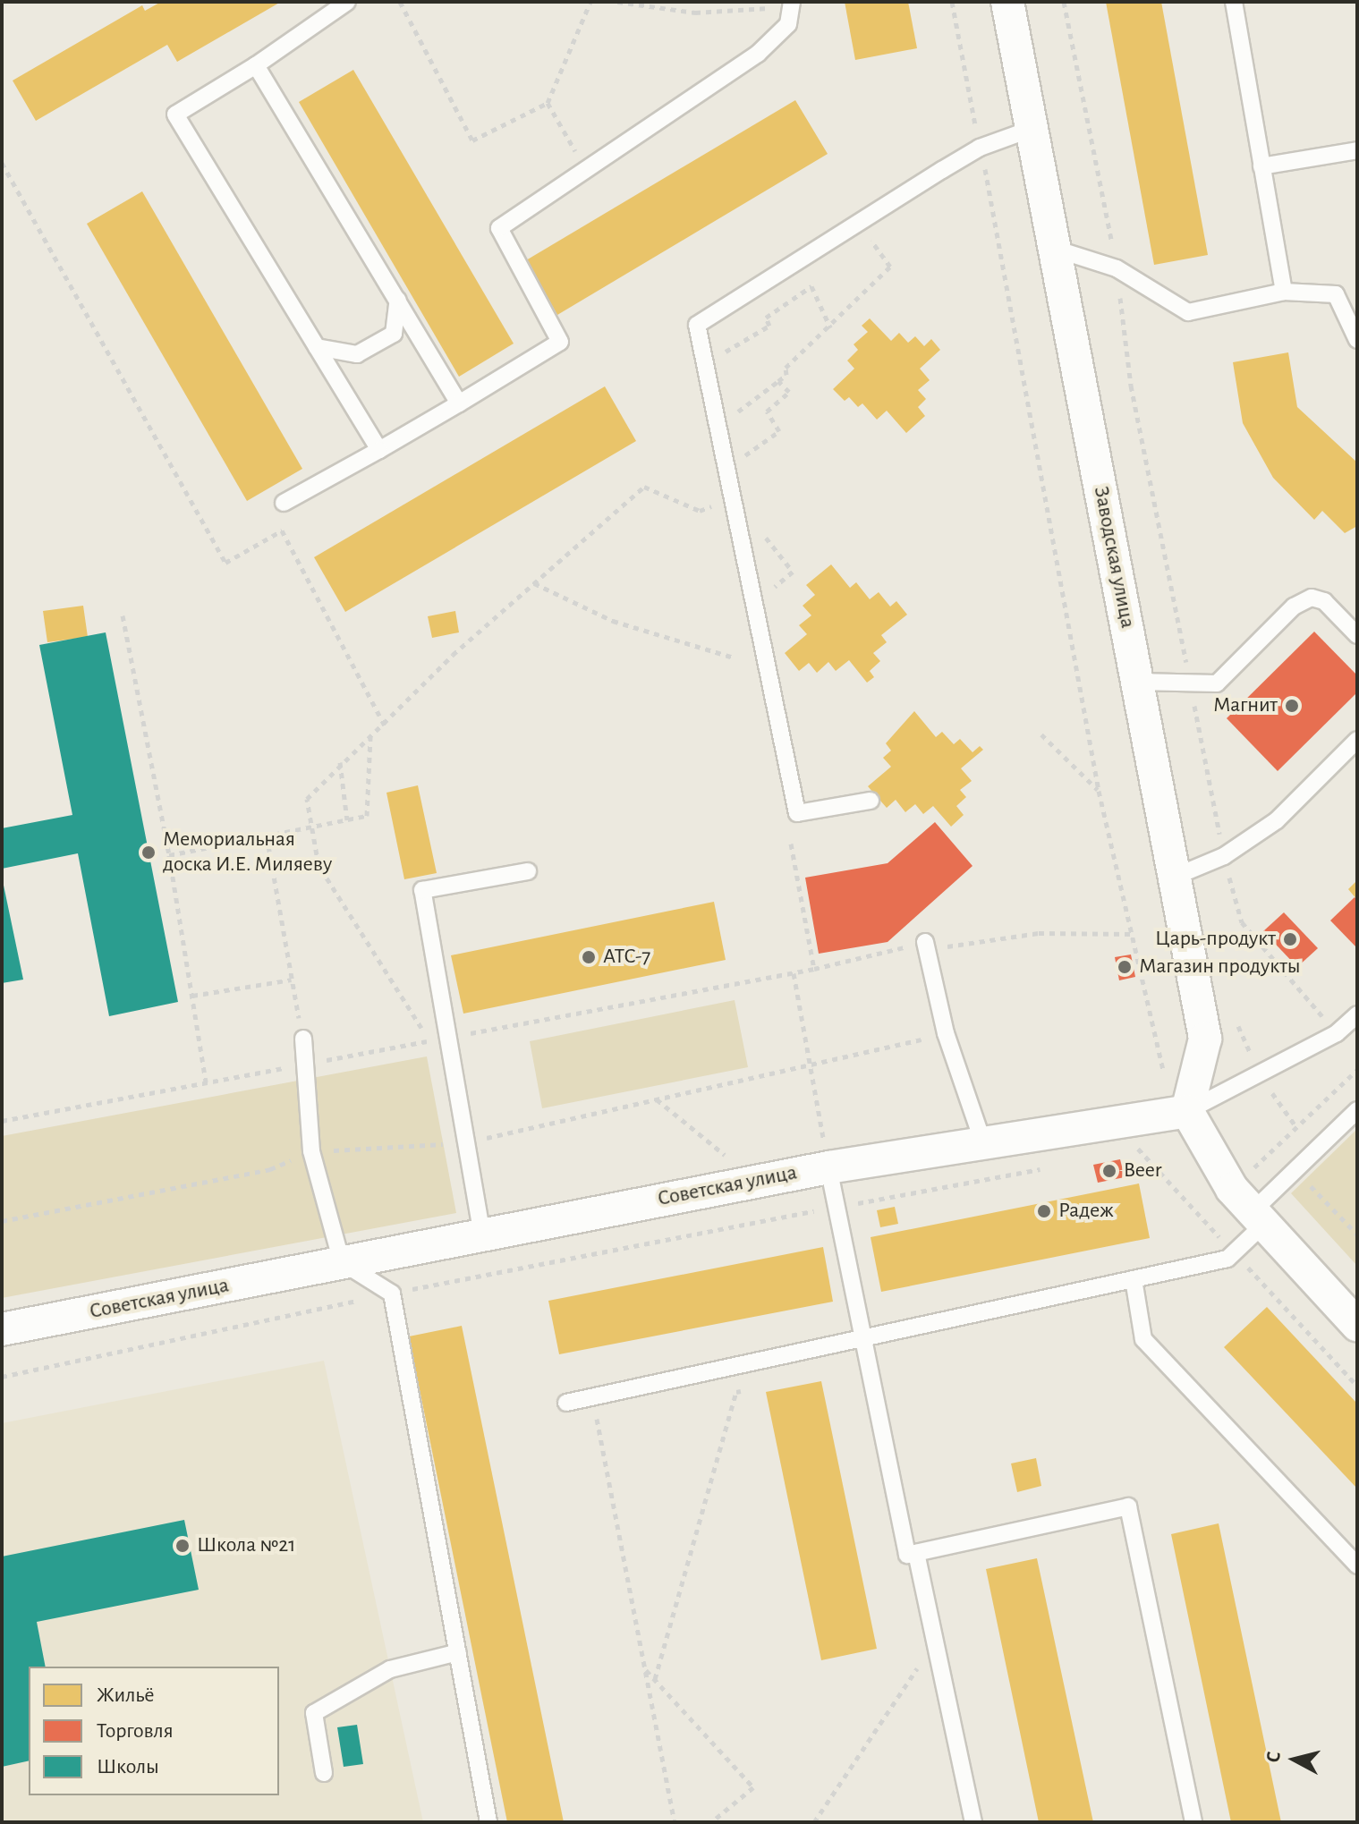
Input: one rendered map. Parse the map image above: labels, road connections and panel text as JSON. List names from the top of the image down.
{
  "streets": {
    "street": ["Заводская улица", "Советская улица"]
  },
  "crossings": [
    ["Заводская улица", "Советская улица"]
  ],
  "places": [
    "Магнит",
    "Мемориальная доска И.Е. Миляеву",
    "Царь-продукт",
    "АТС-7",
    "Магазин продукты",
    "Beer",
    "Радеж",
    "Школа №21"
  ],
  "legend": ["Жильё", "Торговля", "Школы"],
  "north": "left"
}
